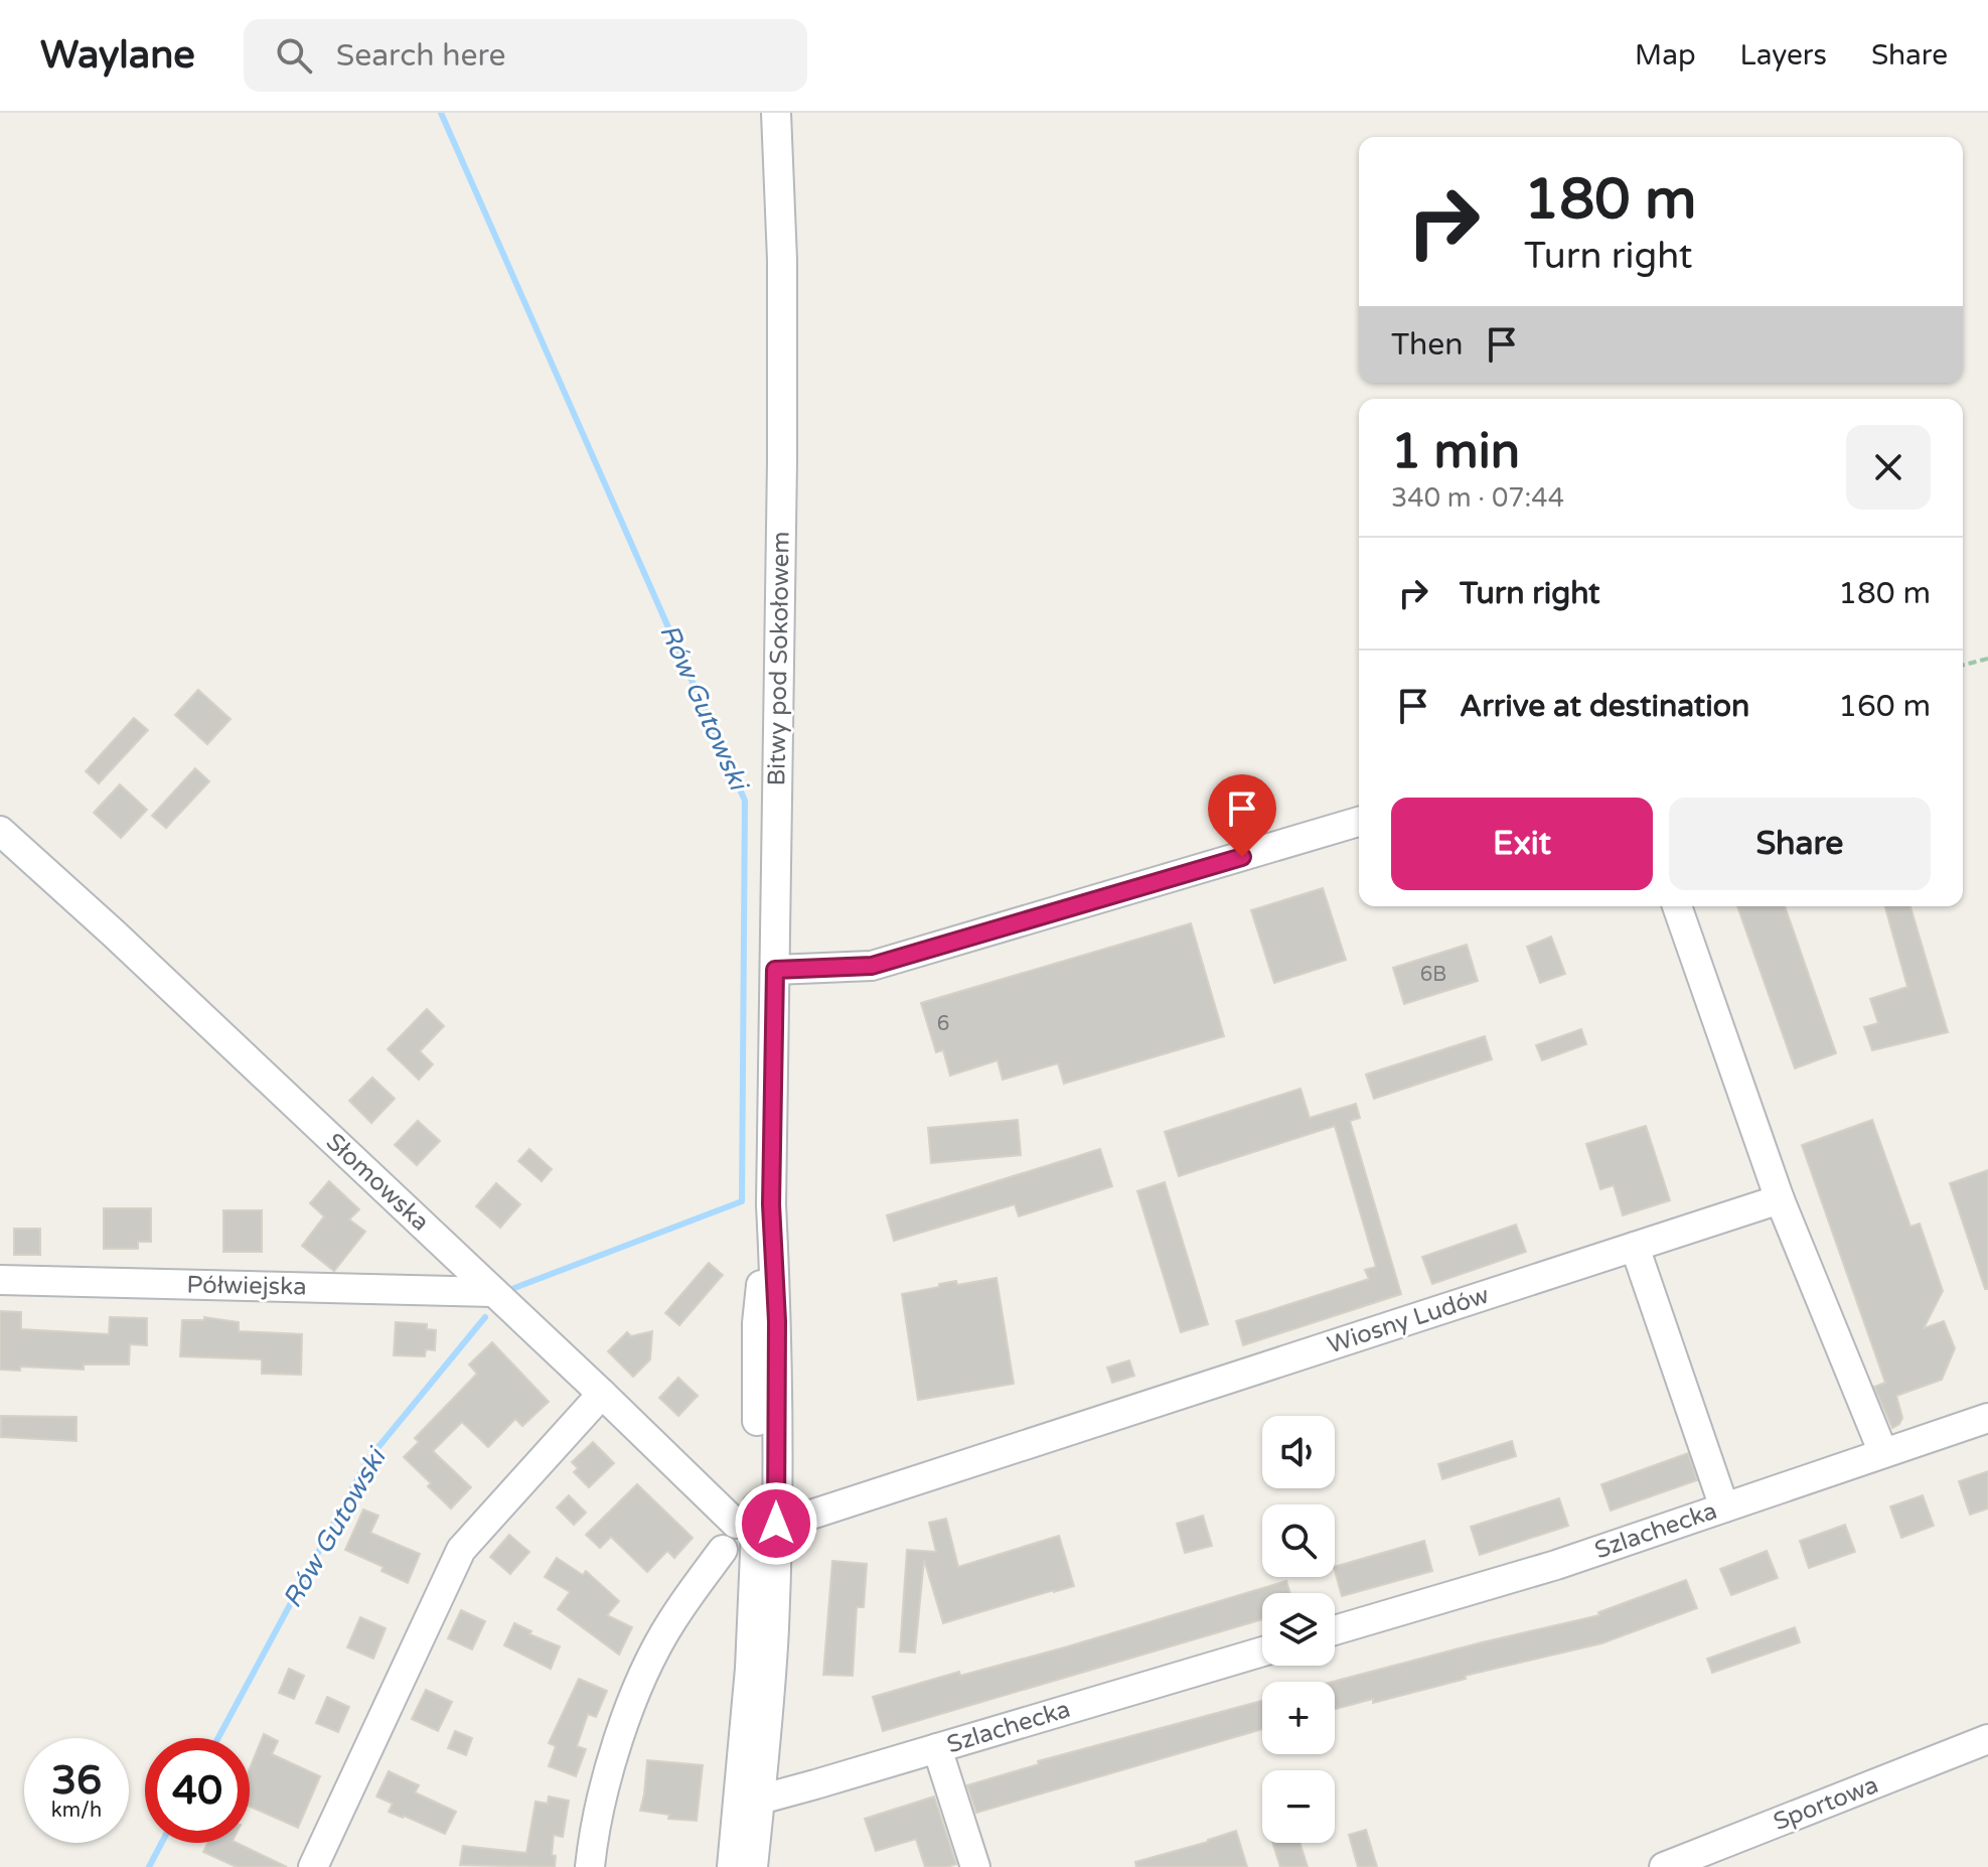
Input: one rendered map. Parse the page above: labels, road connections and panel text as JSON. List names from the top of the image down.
{
  "streets": {
    "street": [
      "Bitwy pod Sokołowem",
      "Słomowska",
      "Półwiejska",
      "Wiosny Ludów",
      "Szlachecka",
      "Sportowa"
    ]
  },
  "crossings": [
    ["Bitwy pod Sokołowem", "Słomowska"],
    ["Bitwy pod Sokołowem", "Wiosny Ludów"],
    ["Bitwy pod Sokołowem", "Szlachecka"],
    ["Słomowska", "Półwiejska"],
    ["Słomowska", "Wiosny Ludów"]
  ],
  "water": ["Rów Gutowski"],
  "house_numbers": ["6B", "6"],
  "page": {
    "header": "Waylane",
    "search": "Search here",
    "nav": ["Map", "Layers", "Share"],
    "turn": ["180 m", "Turn right"],
    "then": "Then",
    "heading": ["1 min", "340 m · 07:44"],
    "list": [
      {
        "name": "Turn right",
        "value": "180 m"
      },
      {
        "name": "Arrive at destination",
        "value": "160 m"
      }
    ],
    "buttons": ["Exit", "Share"],
    "map_buttons": ["+", "−"],
    "speed": "36 km/h",
    "limit": "40"
  }
}
